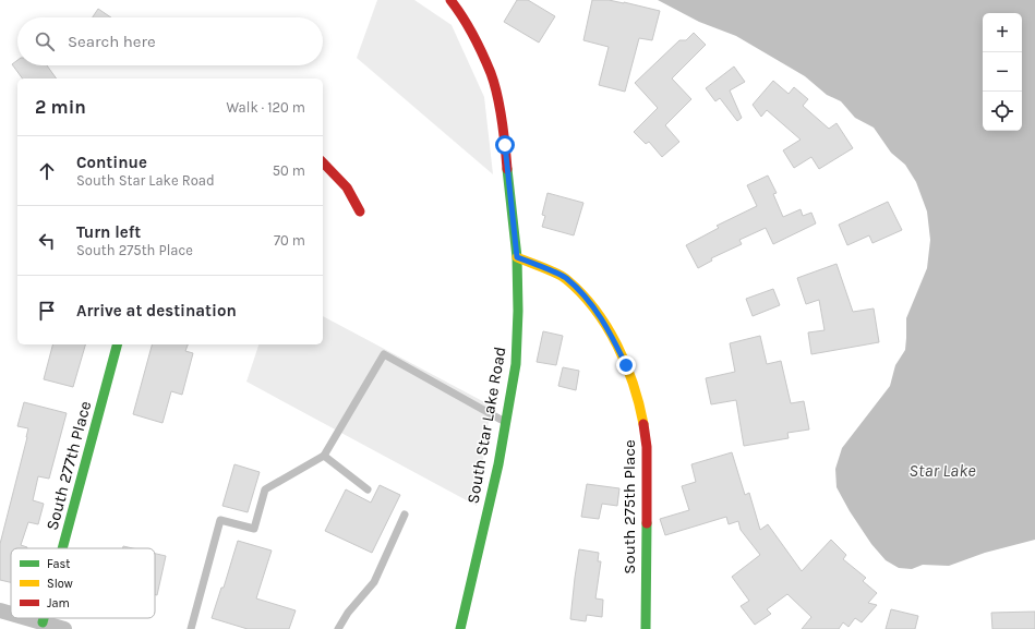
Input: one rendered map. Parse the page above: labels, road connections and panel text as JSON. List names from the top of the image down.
{
  "streets": {
    "street": ["South Star Lake Road", "South 277th Place", "South 275th Place"]
  },
  "crossings": [
    ["South Star Lake Road", "South 275th Place"]
  ],
  "water": ["Star Lake"],
  "legend": ["Fast", "Slow", "Jam"],
  "page": {
    "map_buttons": ["+", "−"],
    "search": "Search here",
    "heading": ["2 min", "Walk · 120 m"],
    "list": [
      ["Continue", "South Star Lake Road", "50 m"],
      ["Turn left", "South 275th Place", "70 m"],
      "Arrive at destination"
    ]
  }
}
